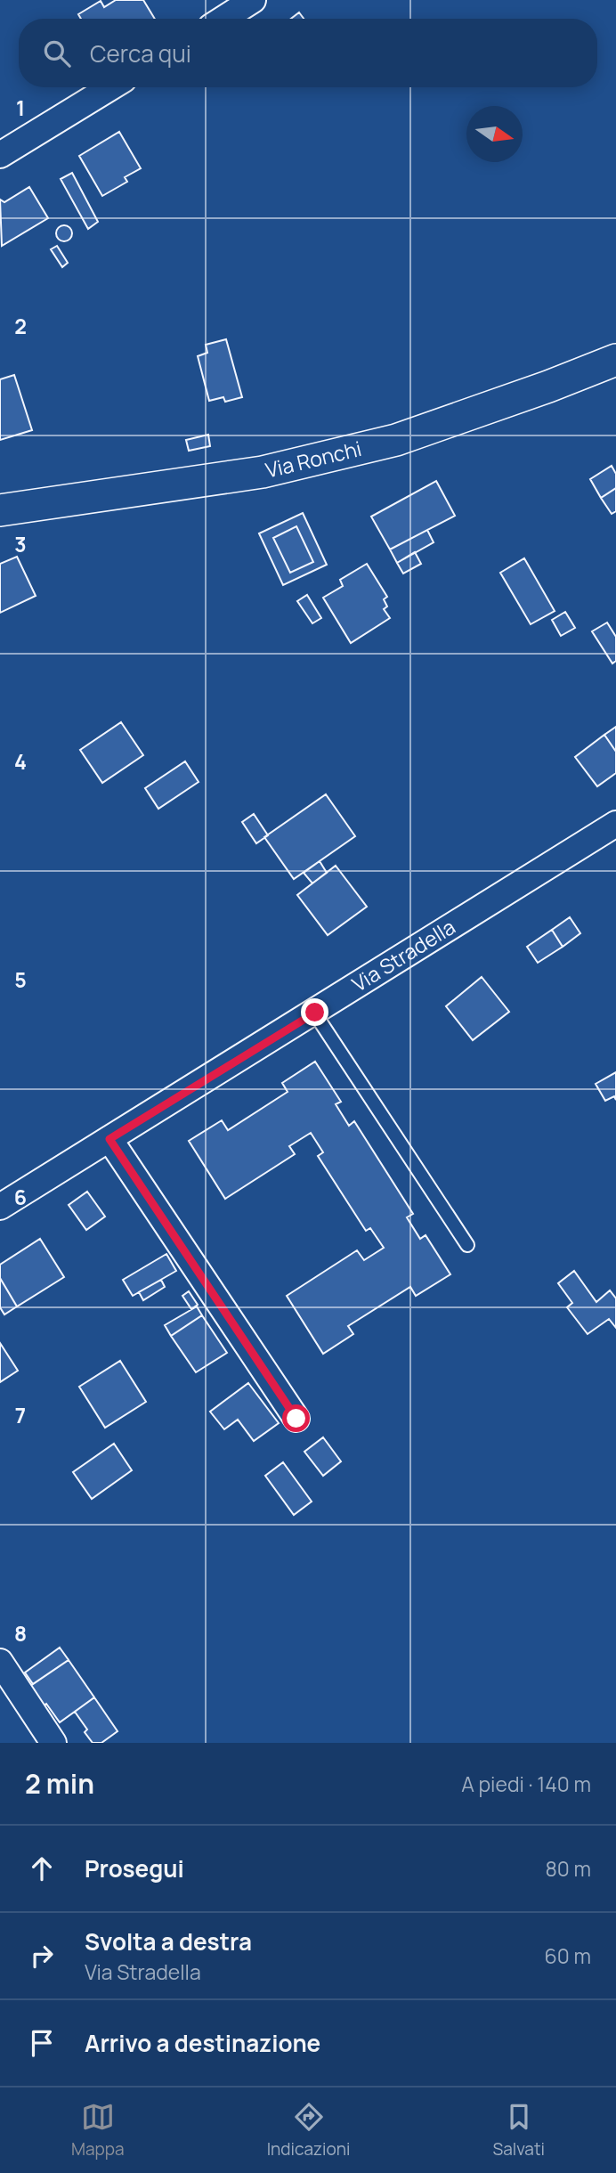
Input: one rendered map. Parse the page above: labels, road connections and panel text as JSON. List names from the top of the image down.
{
  "streets": {
    "street": ["Via Ronchi", "Via Stradella"]
  },
  "north": "right",
  "page": {
    "search": "Cerca qui",
    "heading": ["2 min", "A piedi · 140 m"],
    "list": [
      ["Prosegui", "80 m"],
      ["Svolta a destra", "Via Stradella", "60 m"],
      "Arrivo a destinazione"
    ],
    "nav": ["Mappa", "Indicazioni", "Salvati"]
  },
  "grid": {
    "rows": [
      "1",
      "2",
      "3",
      "4",
      "5",
      "6",
      "7",
      "8"
    ]
  }
}
